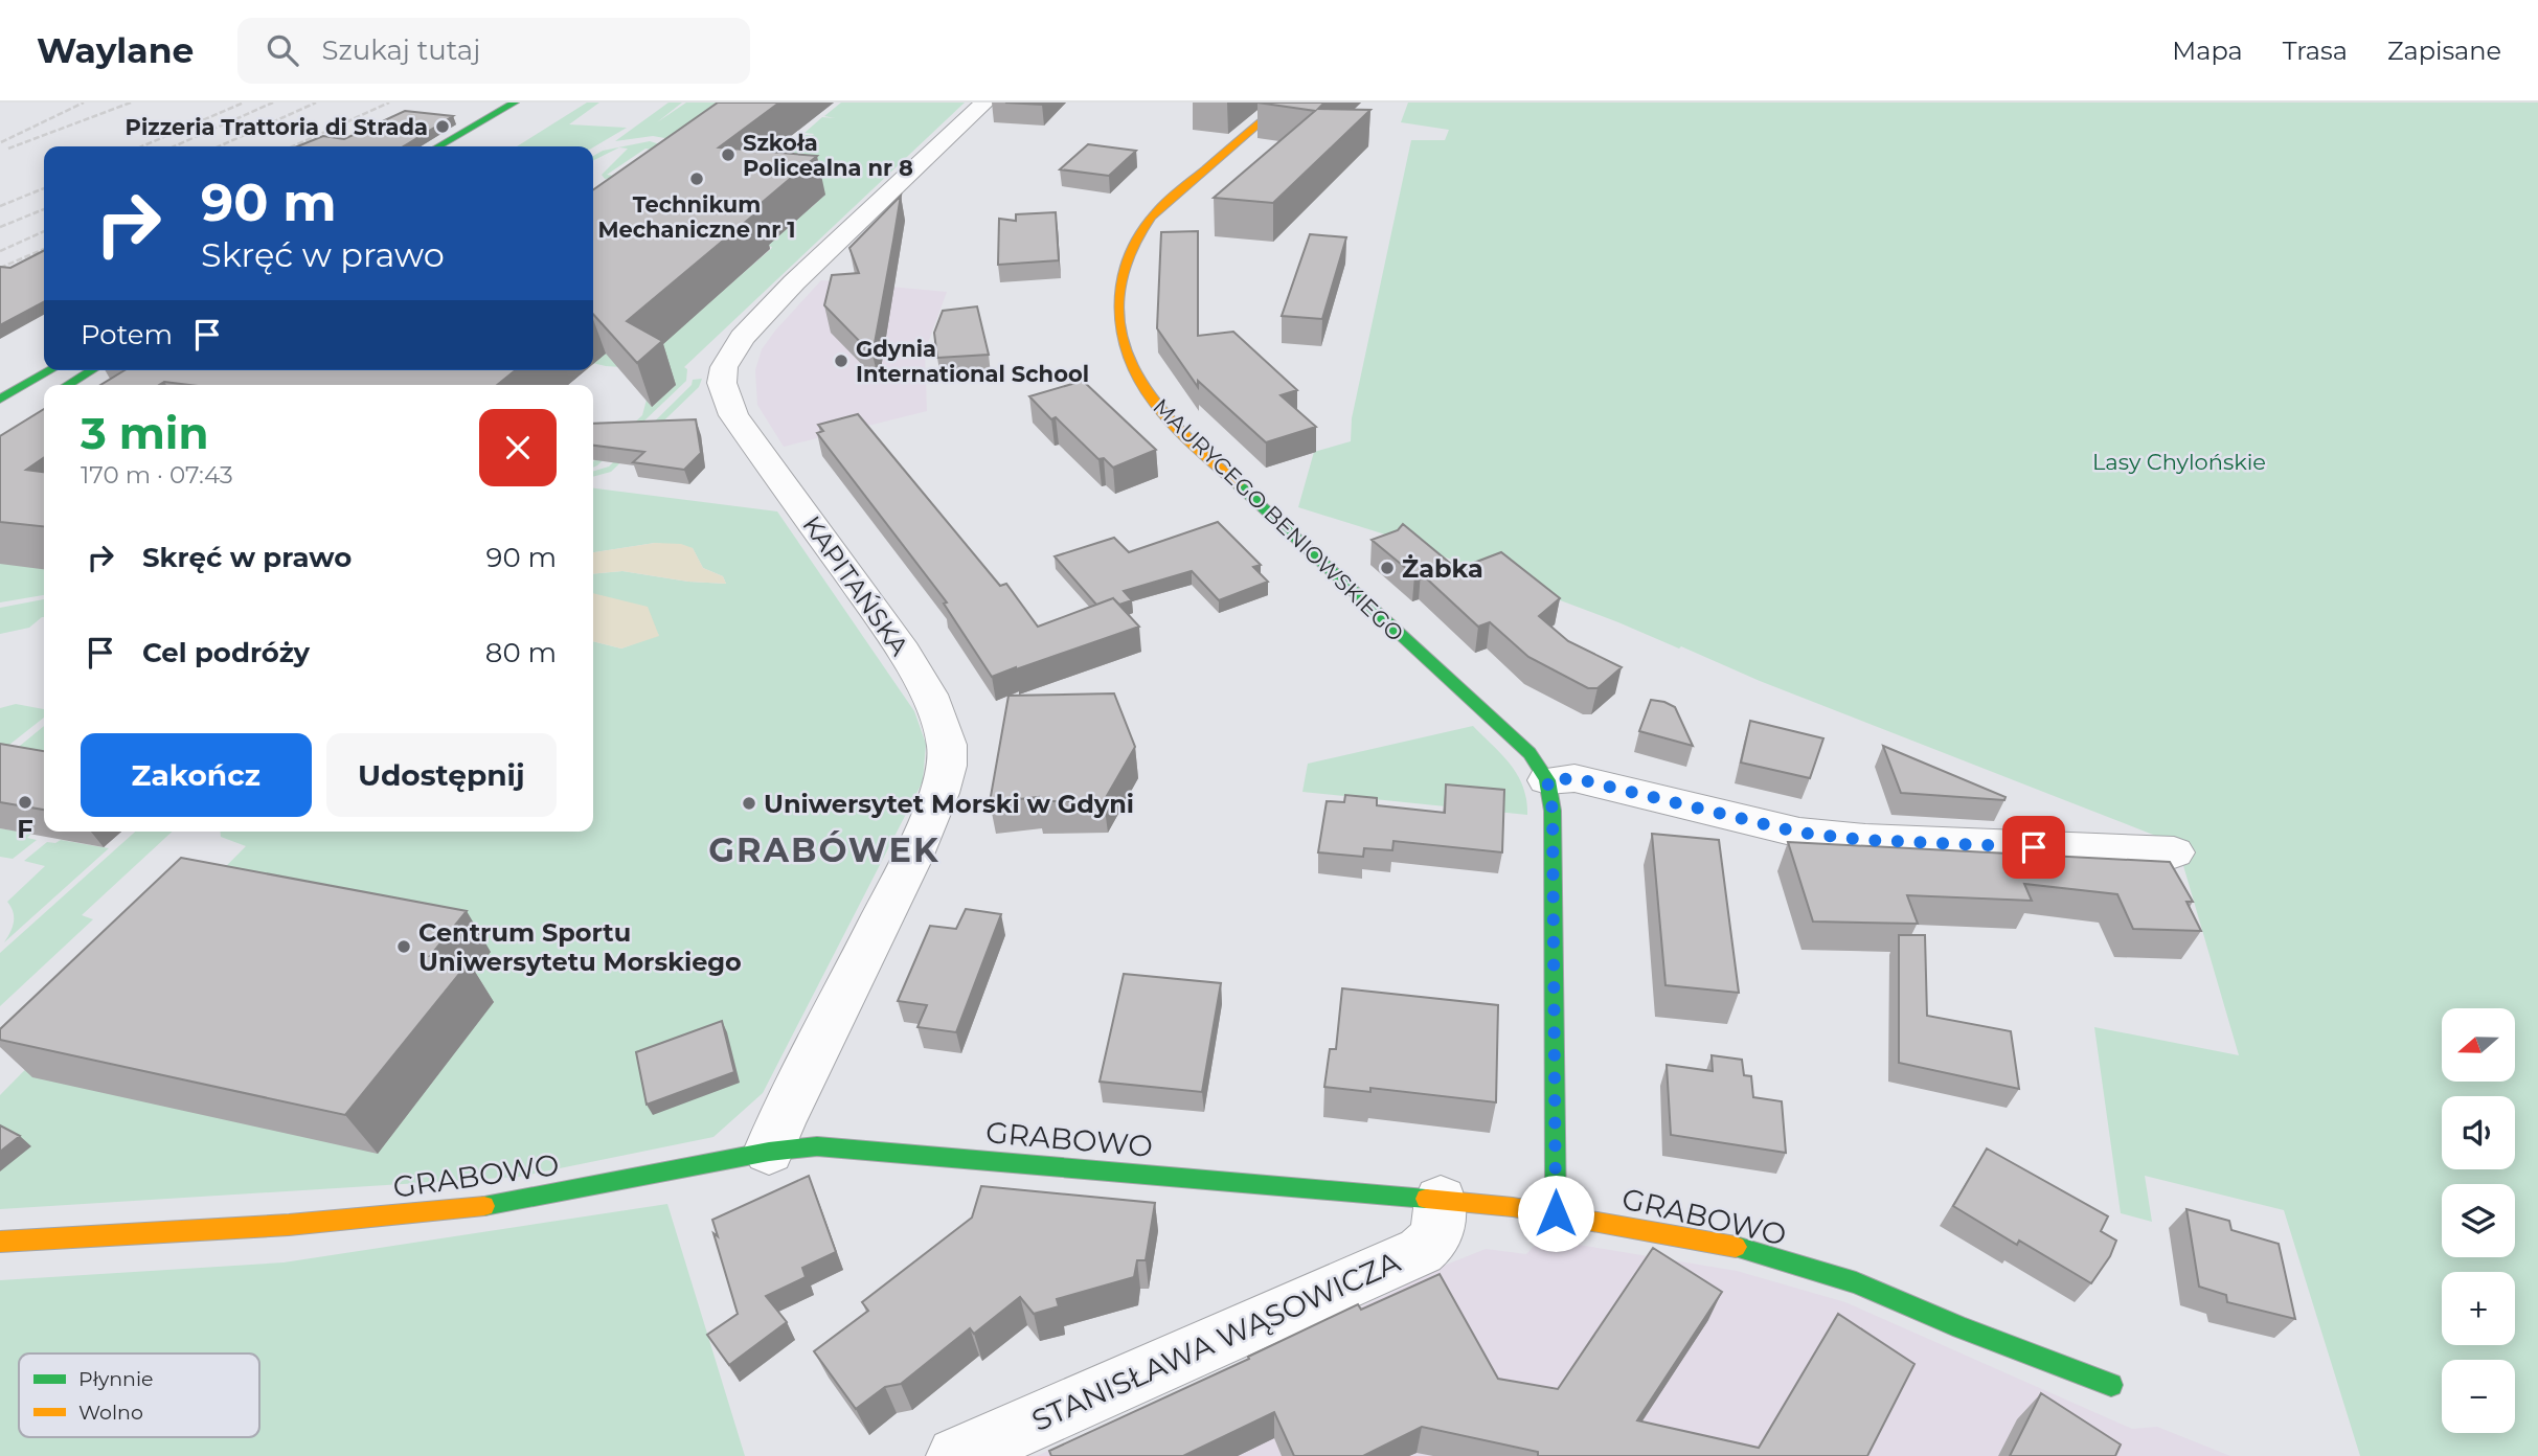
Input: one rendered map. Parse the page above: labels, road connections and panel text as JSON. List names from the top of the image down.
{
  "streets": {
    "street": [
      "MAURYCEGO BENIOWSKIEGO",
      "KAPITAŃSKA",
      "GRABOWO",
      "STANISŁAWA WĄSOWICZA"
    ]
  },
  "crossings": [
    ["MAURYCEGO BENIOWSKIEGO", "GRABOWO"],
    ["KAPITAŃSKA", "GRABOWO"],
    ["GRABOWO", "STANISŁAWA WĄSOWICZA"]
  ],
  "districts": ["GRABÓWEK"],
  "parks": ["Lasy Chylońskie"],
  "places": [
    "Pizzeria Trattoria di Strada",
    "Szkoła Policealna nr 8",
    "Technikum Mechaniczne nr 1",
    "Gdynia International School",
    "Żabka",
    "F",
    "Uniwersytet Morski w Gdyni",
    "Centrum Sportu Uniwersytetu Morskiego"
  ],
  "legend": ["Płynnie", "Wolno"],
  "north": "left",
  "page": {
    "header": "Waylane",
    "search": "Szukaj tutaj",
    "nav": ["Mapa", "Trasa", "Zapisane"],
    "turn": ["90 m", "Skręć w prawo"],
    "then": "Potem",
    "heading": ["3 min", "170 m · 07:43"],
    "list": [
      {
        "name": "Skręć w prawo",
        "value": "90 m"
      },
      {
        "name": "Cel podróży",
        "value": "80 m"
      }
    ],
    "buttons": ["Zakończ", "Udostępnij"],
    "map_buttons": ["+", "−"]
  }
}
